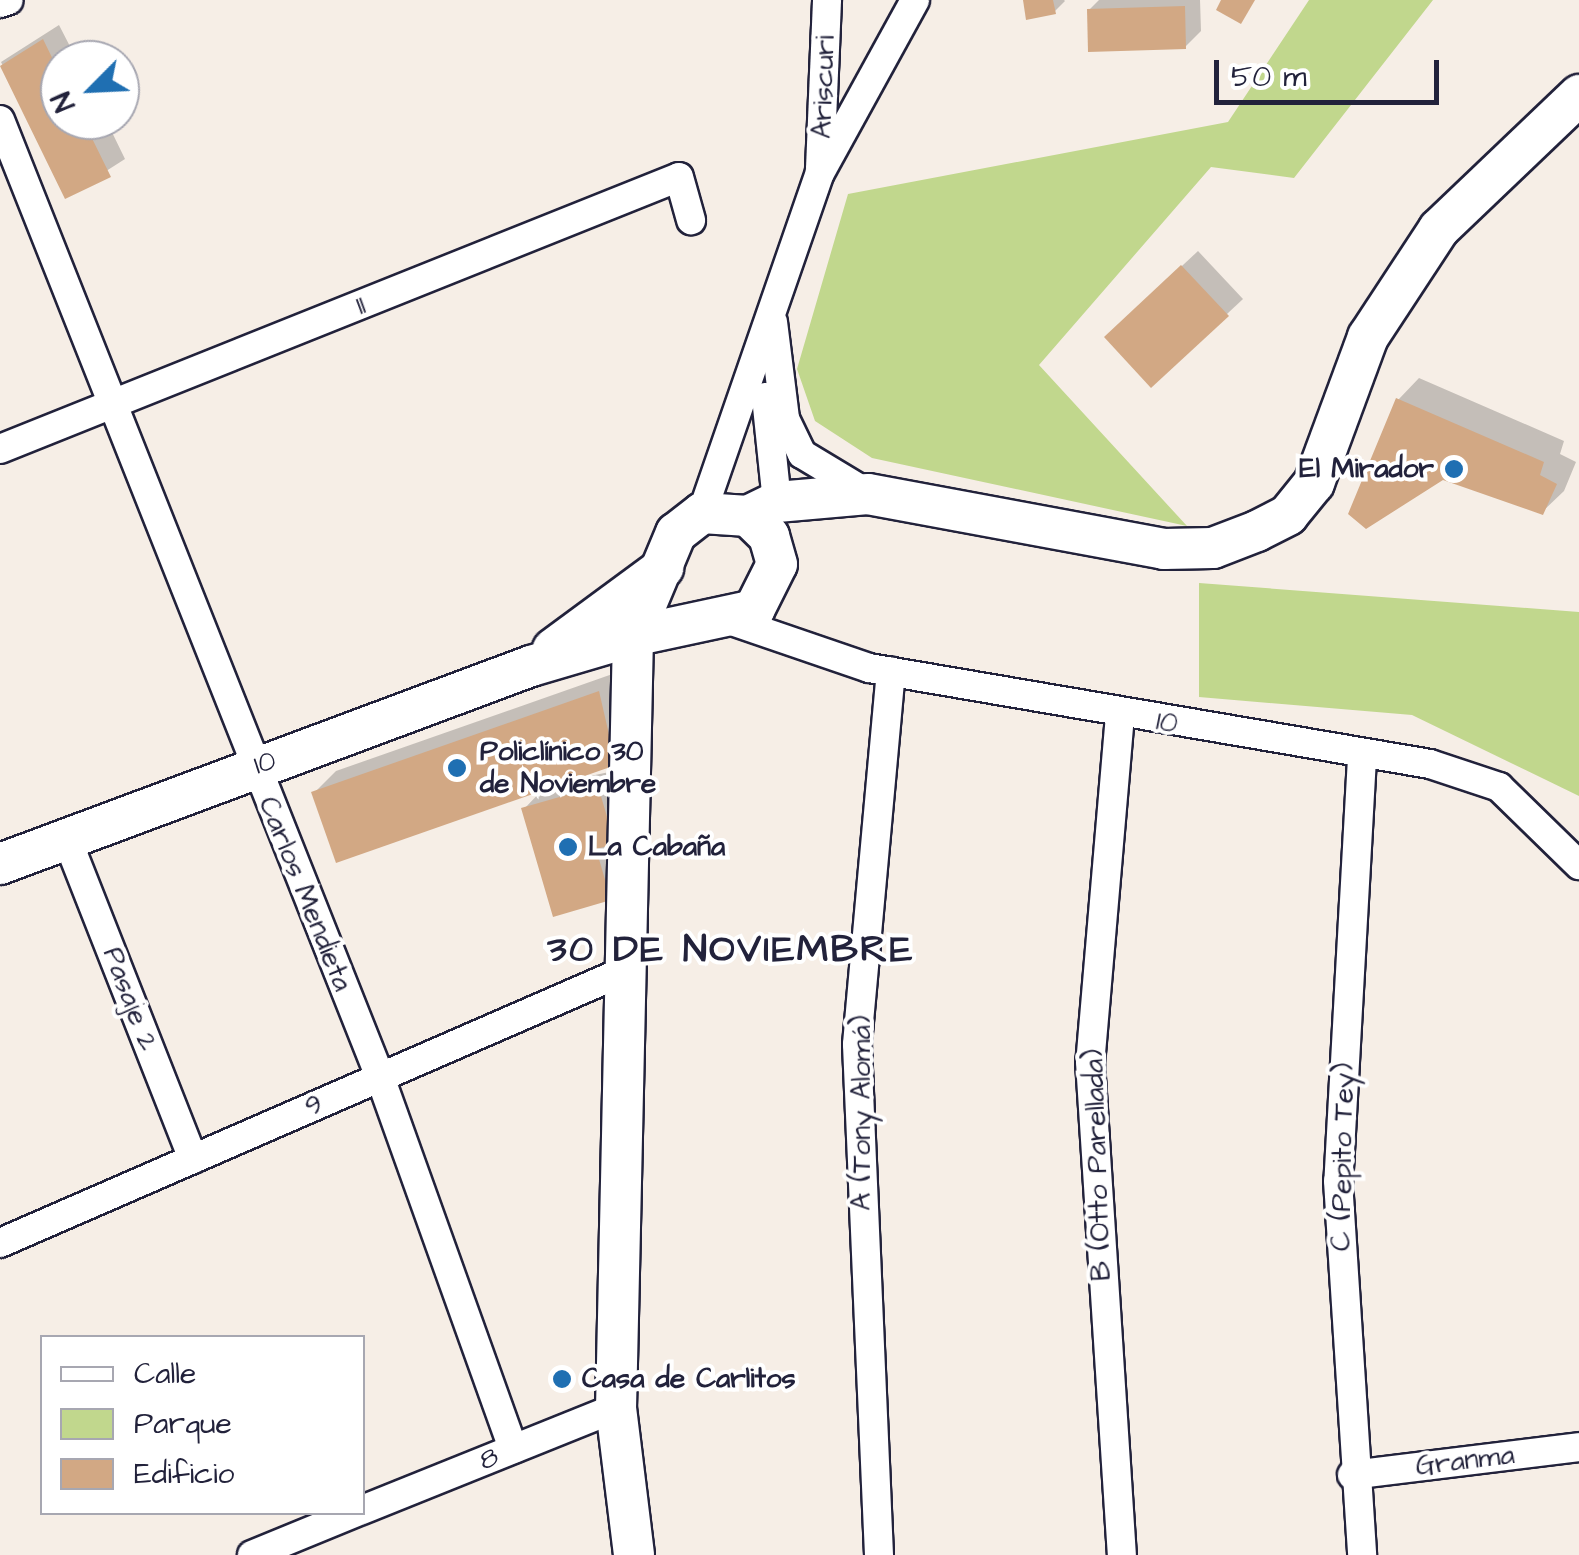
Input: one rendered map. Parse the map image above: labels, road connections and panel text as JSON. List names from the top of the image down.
{
  "streets": {
    "main road": ["10"],
    "street": [
      "Ariscuri",
      "11",
      "Carlos Mendieta",
      "Pasaje 2",
      "9",
      "A (Tony Alomá)",
      "C (Pepito Tey)",
      "B (Otto Parellada)",
      "8",
      "Granma"
    ]
  },
  "crossings": [
    ["11", "Carlos Mendieta"],
    ["10", "Carlos Mendieta"],
    ["10", "Pasaje 2"],
    ["10", "A (Tony Alomá)"],
    ["10", "C (Pepito Tey)"],
    ["10", "B (Otto Parellada)"],
    ["Carlos Mendieta", "9"],
    ["Carlos Mendieta", "8"],
    ["Pasaje 2", "9"],
    ["C (Pepito Tey)", "Granma"]
  ],
  "districts": ["30 DE NOVIEMBRE"],
  "places": [
    "El Mirador",
    "Policlínico 30 de Noviembre",
    "La Cabaña",
    "Casa de Carlitos"
  ],
  "legend": ["Calle", "Parque", "Edificio"],
  "scale_bar": "50 m",
  "north": "bottom left"
}
